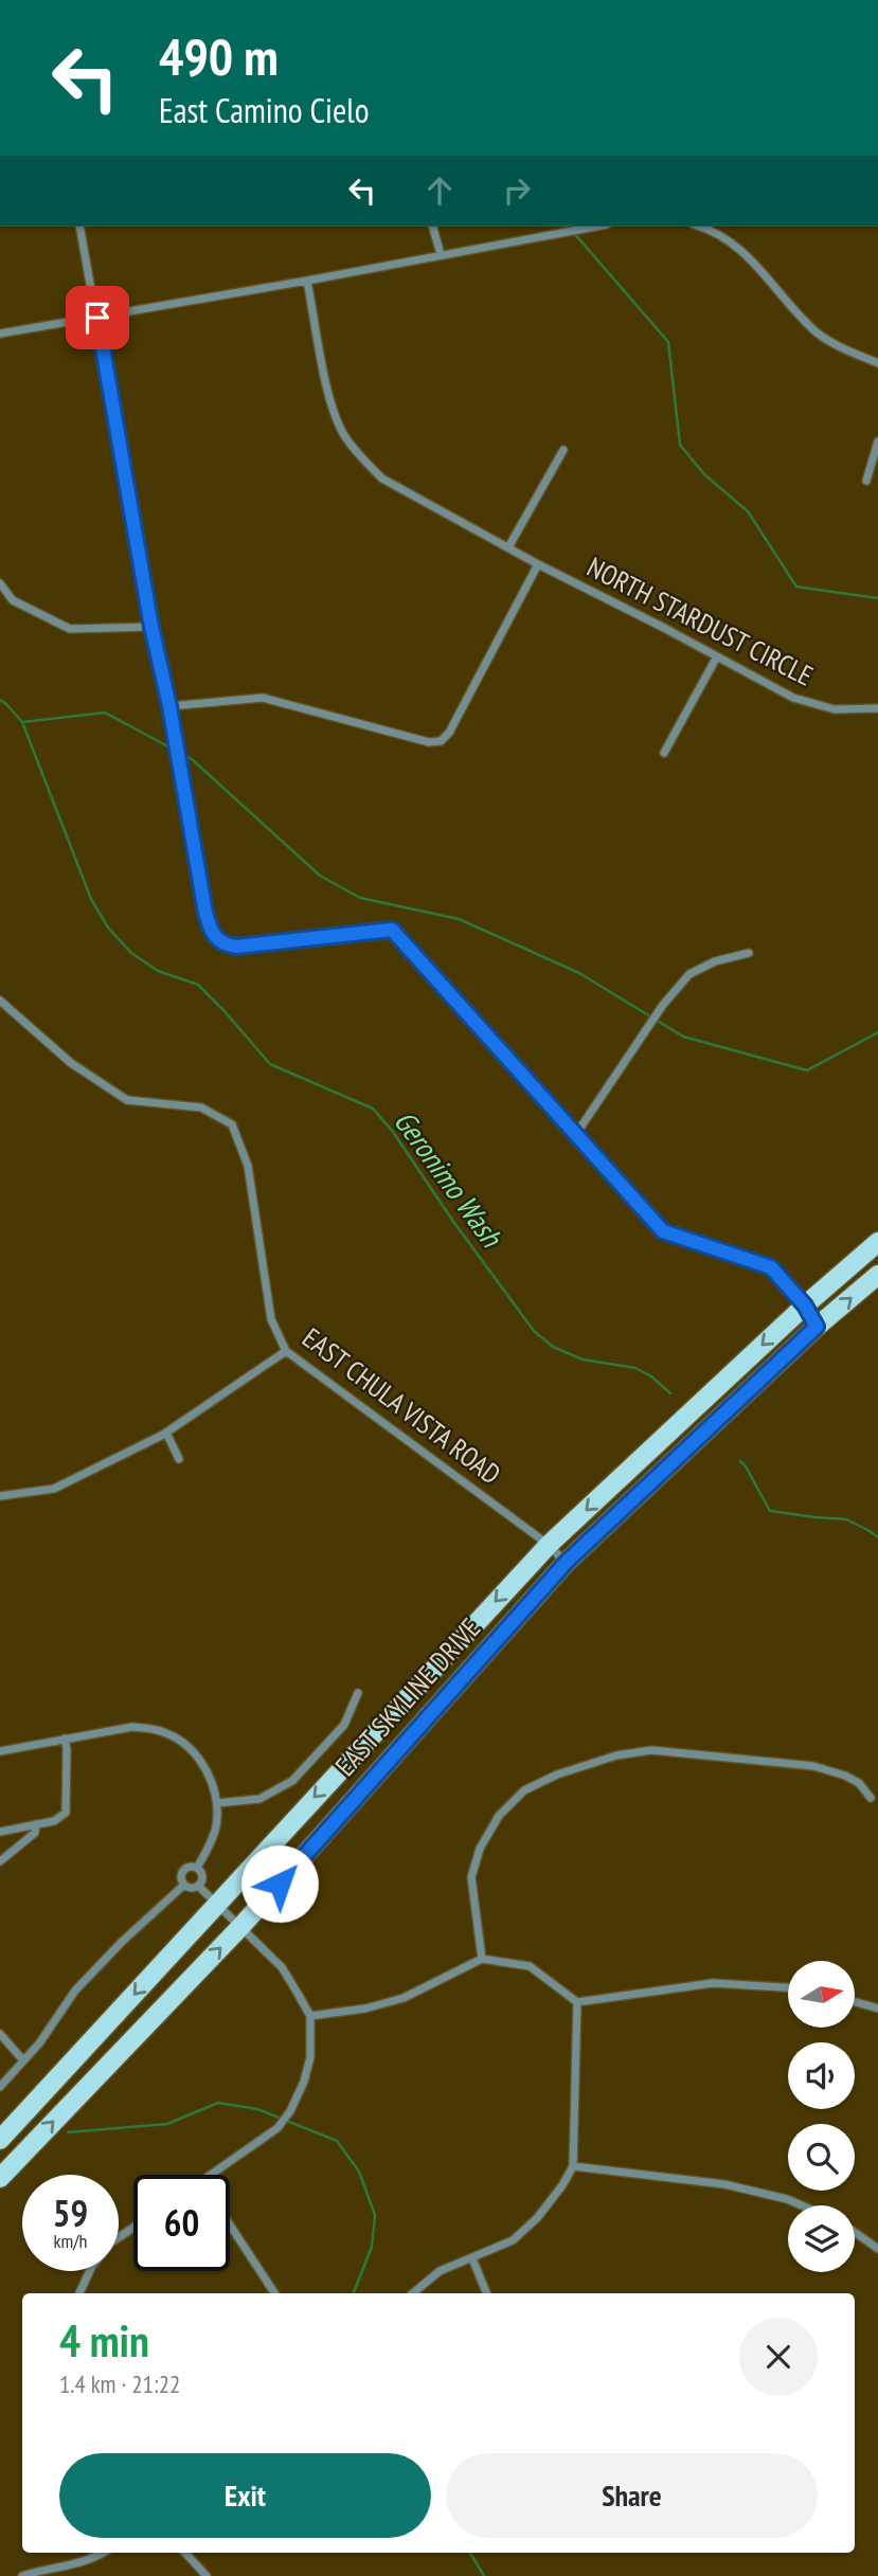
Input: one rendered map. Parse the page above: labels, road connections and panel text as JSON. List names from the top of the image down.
{
  "streets": {
    "main road": ["EAST SKYLINE DRIVE"],
    "street": ["NORTH STARDUST CIRCLE", "EAST CHULA VISTA ROAD"]
  },
  "crossings": [
    ["EAST CHULA VISTA ROAD", "EAST SKYLINE DRIVE"]
  ],
  "water": ["Geronimo Wash"],
  "north": "right",
  "page": {
    "turn": ["490 m", "East Camino Cielo"],
    "speed": "59 km/h",
    "limit": "60",
    "heading": ["4 min", "1.4 km · 21:22"],
    "buttons": ["Exit", "Share"]
  }
}
